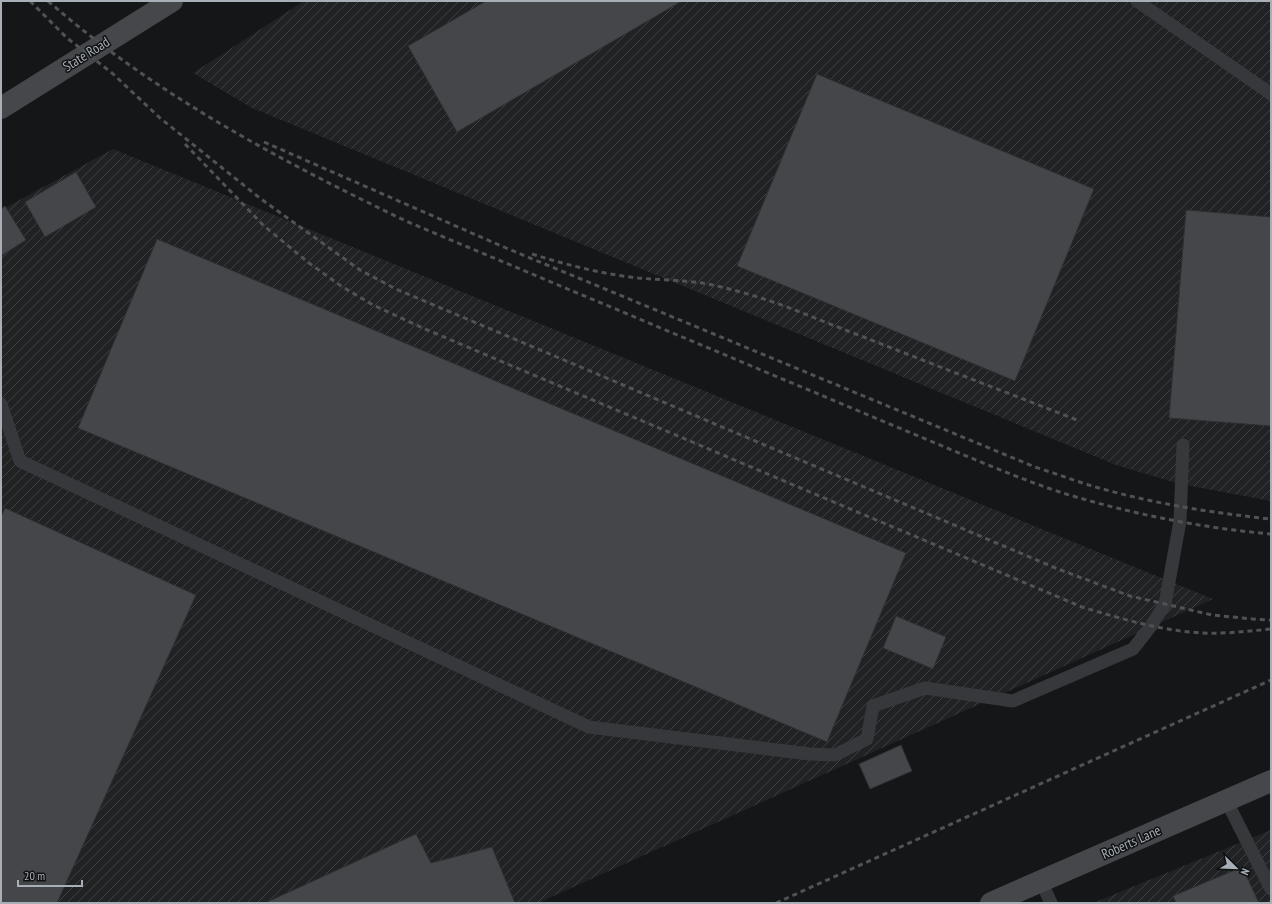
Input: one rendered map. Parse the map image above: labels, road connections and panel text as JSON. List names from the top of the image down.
{
  "streets": {
    "main road": ["State Road", "Roberts Lane"]
  },
  "scale_bar": "20 m",
  "north": "bottom right"
}
